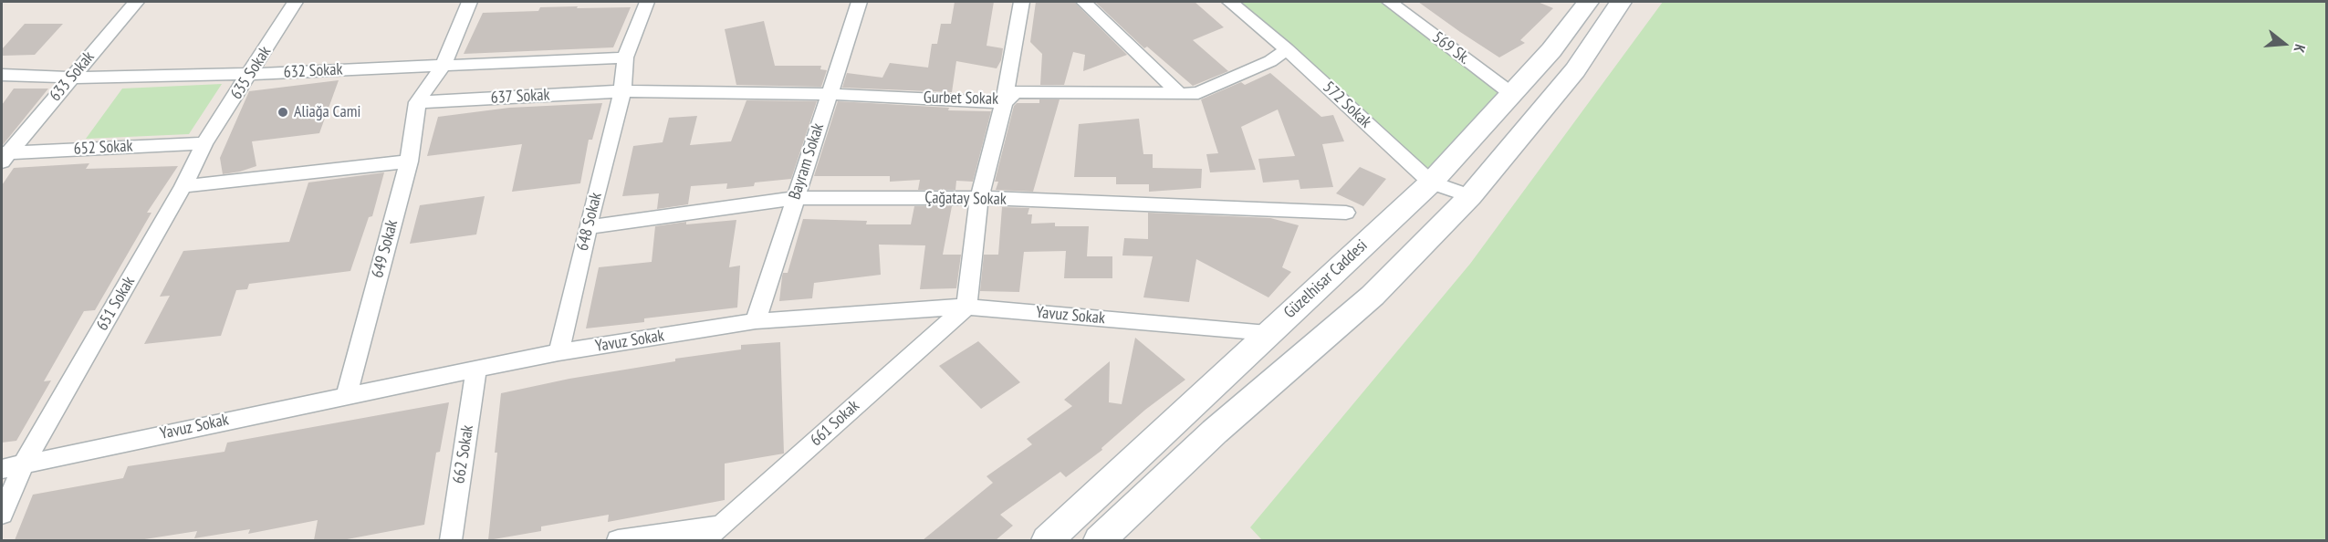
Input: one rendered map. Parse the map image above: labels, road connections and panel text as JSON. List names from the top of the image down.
{
  "streets": {
    "street": [
      "569 Sk.",
      "632 Sokak",
      "635 Sokak",
      "633 Sokak",
      "637 Sokak",
      "Gurbet Sokak",
      "572 Sokak",
      "652 Sokak",
      "Bayram Sokak",
      "Çağatay Sokak",
      "648 Sokak",
      "649 Sokak",
      "Güzelhisar Caddesi",
      "651 Sokak",
      "Yavuz Sokak",
      "661 Sokak",
      "662 Sokak"
    ]
  },
  "crossings": [
    ["569 Sk.", "Güzelhisar Caddesi"],
    ["632 Sokak", "635 Sokak"],
    ["632 Sokak", "633 Sokak"],
    ["632 Sokak", "648 Sokak"],
    ["635 Sokak", "652 Sokak"],
    ["635 Sokak", "651 Sokak"],
    ["633 Sokak", "652 Sokak"],
    ["637 Sokak", "Gurbet Sokak"],
    ["637 Sokak", "648 Sokak"],
    ["637 Sokak", "649 Sokak"],
    ["Gurbet Sokak", "572 Sokak"],
    ["Gurbet Sokak", "Bayram Sokak"],
    ["Gurbet Sokak", "648 Sokak"],
    ["572 Sokak", "Güzelhisar Caddesi"],
    ["652 Sokak", "651 Sokak"],
    ["Bayram Sokak", "Çağatay Sokak"],
    ["Bayram Sokak", "Yavuz Sokak"],
    ["Çağatay Sokak", "648 Sokak"],
    ["648 Sokak", "Yavuz Sokak"],
    ["649 Sokak", "Yavuz Sokak"],
    ["Güzelhisar Caddesi", "Yavuz Sokak"],
    ["651 Sokak", "Yavuz Sokak"],
    ["Yavuz Sokak", "661 Sokak"],
    ["Yavuz Sokak", "662 Sokak"]
  ],
  "places": ["Aliağa Cami"],
  "north": "right"
}
